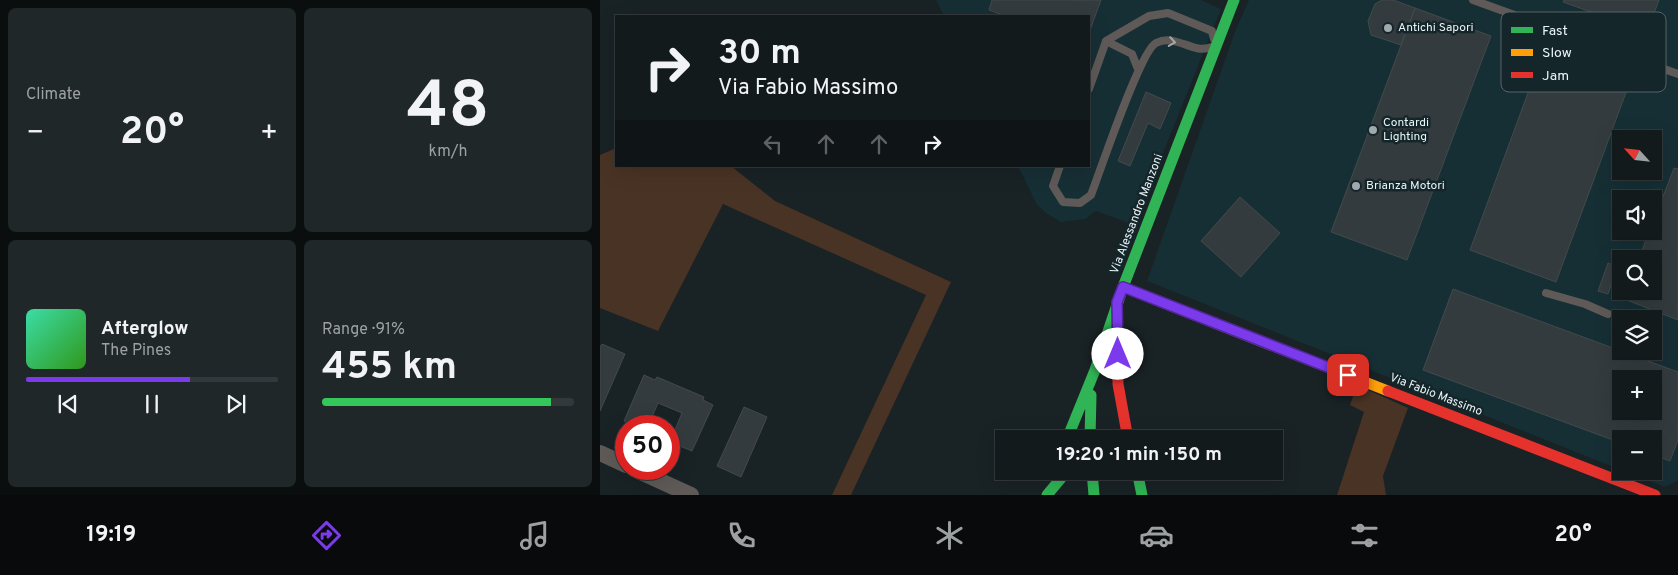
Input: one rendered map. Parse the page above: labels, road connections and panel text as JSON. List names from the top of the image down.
{
  "streets": {
    "main road": ["Via Alessandro Manzoni", "Via Fabio Massimo"]
  },
  "crossings": [
    ["Via Alessandro Manzoni", "Via Fabio Massimo"]
  ],
  "places": ["Antichi Sapori", "Contardi Lighting", "Brianza Motori"],
  "legend": ["Fast", "Slow", "Jam"],
  "north": "top left",
  "page": {
    "tile": [
      "Climate",
      ["48", "km/h"],
      ["Range · 91%", "455 km"]
    ],
    "turn": ["30 m", "Via Fabio Massimo"],
    "heat": ["−", "20°", "+"],
    "map_buttons": ["+", "−"],
    "song": ["Afterglow", "The Pines"],
    "limit": "50",
    "trip": "19:20 · 1 min · 150 m",
    "tabs": ["19:19", "20°"]
  }
}
